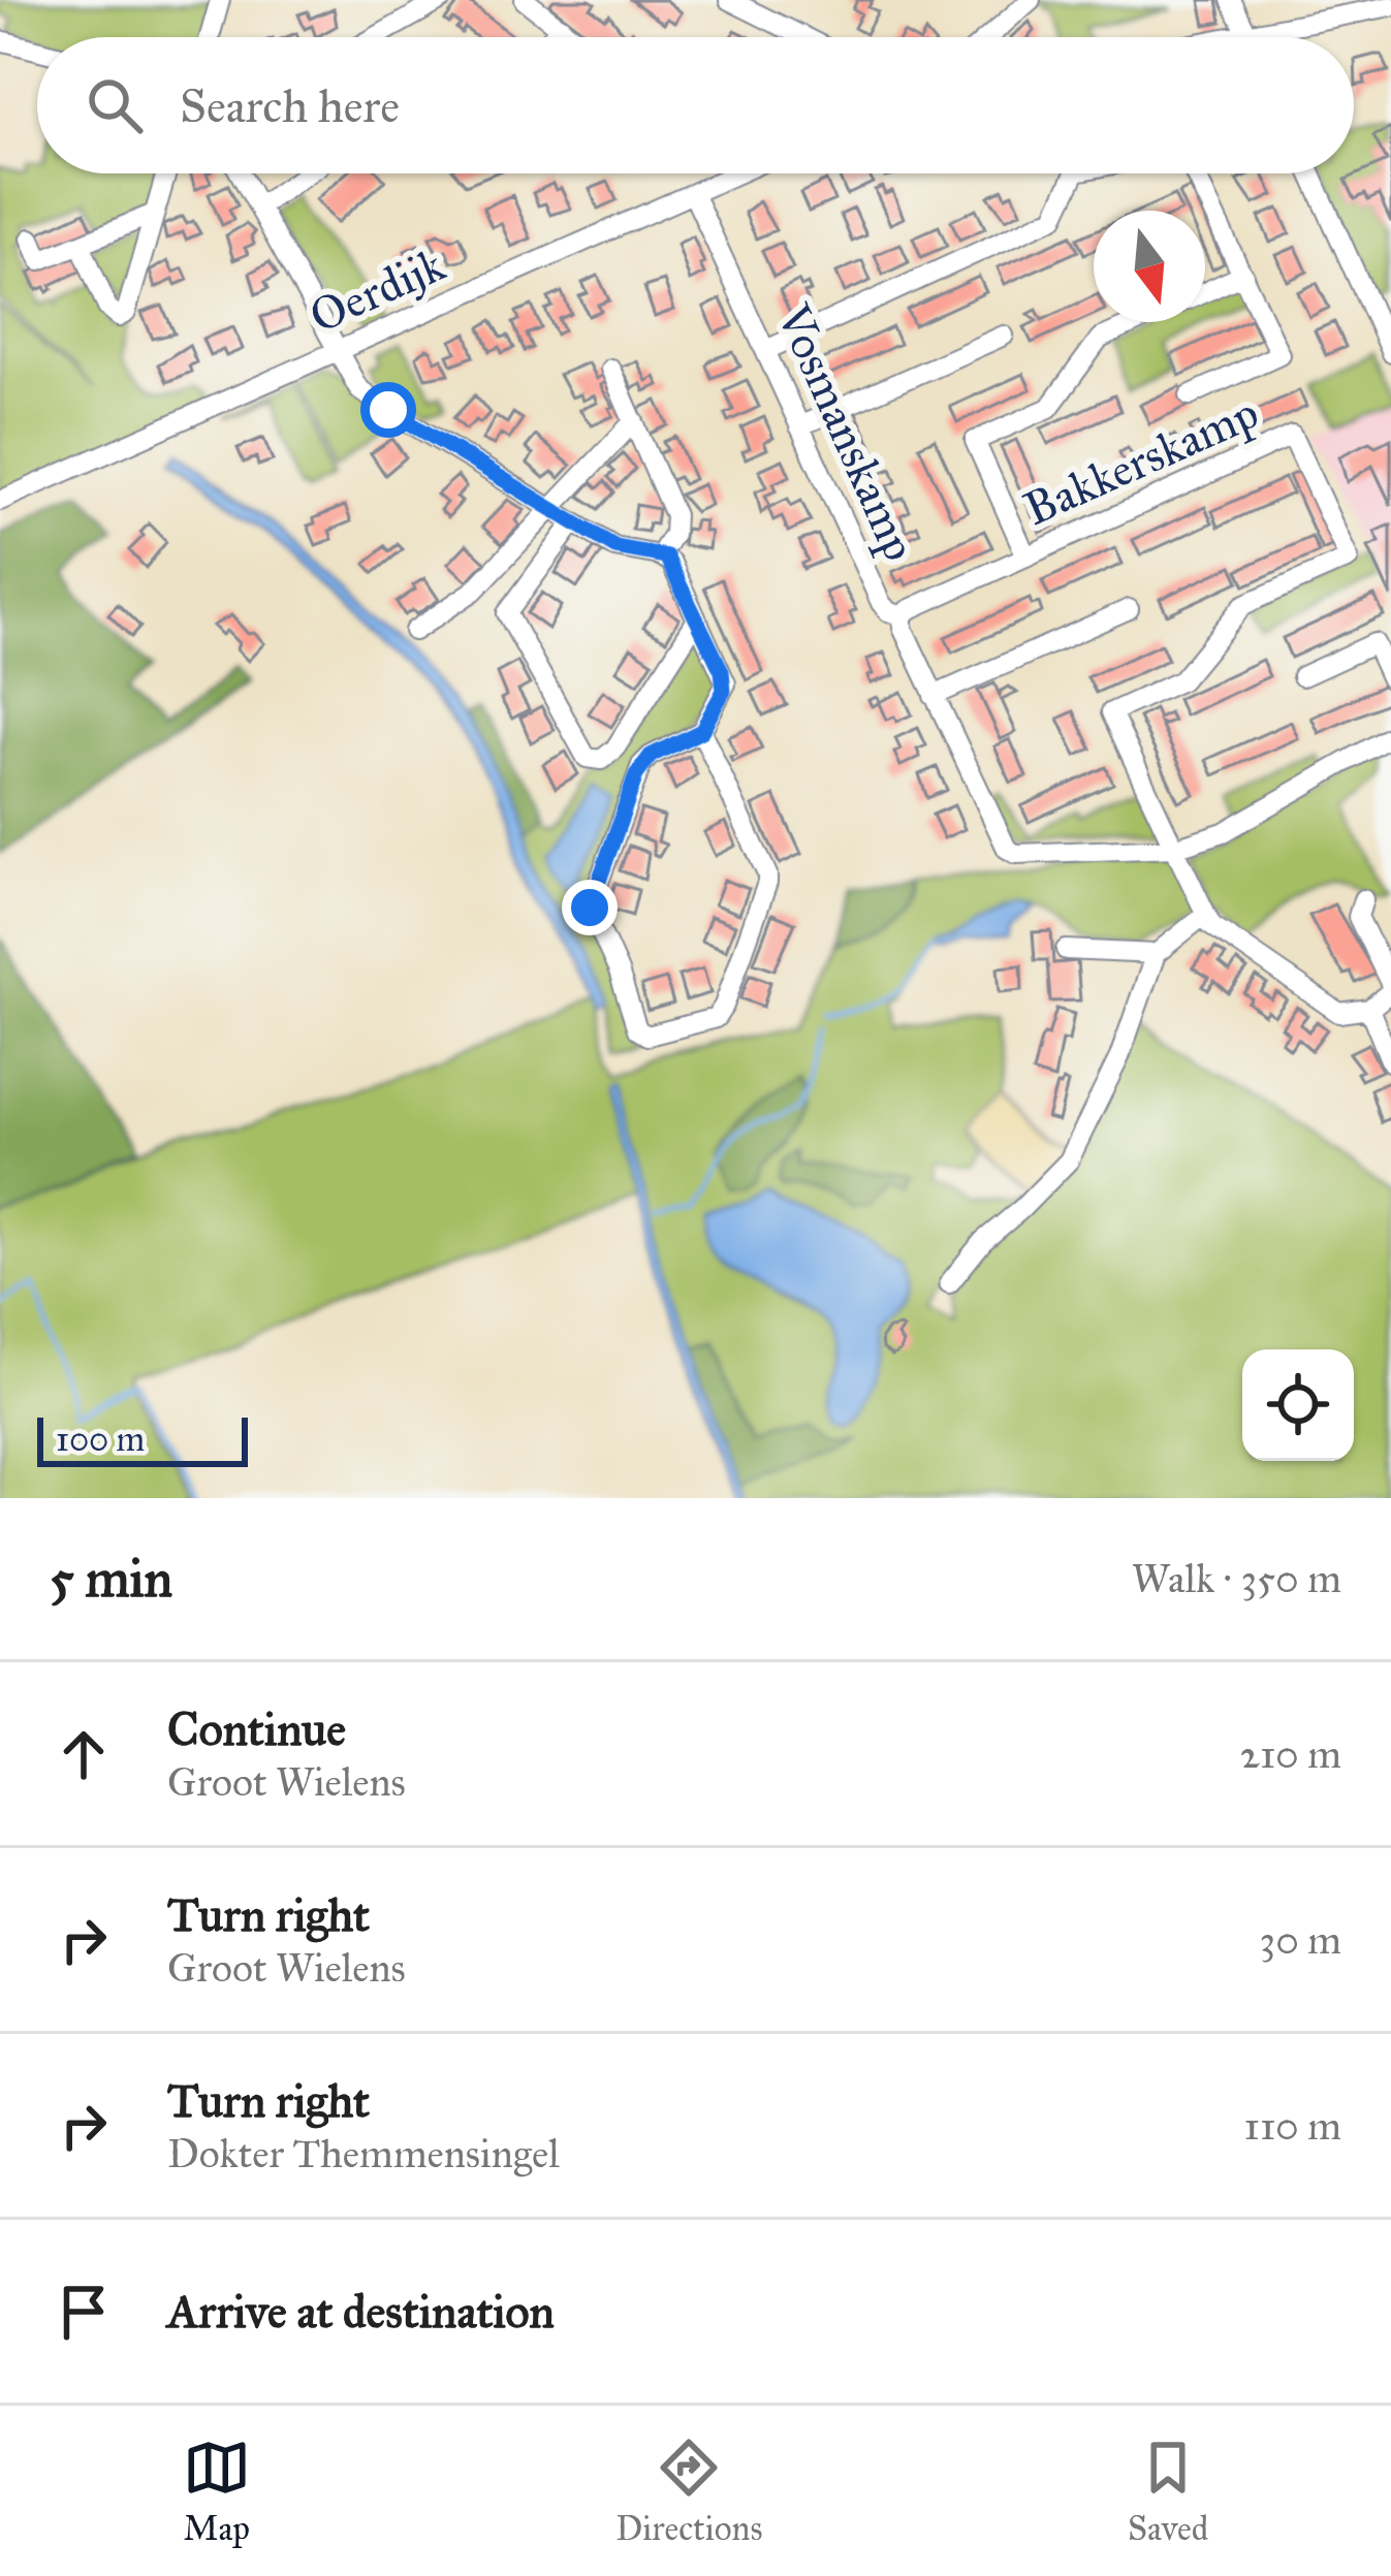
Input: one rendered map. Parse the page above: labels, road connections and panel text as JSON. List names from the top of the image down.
{
  "streets": {
    "street": ["Oerdijk", "Vosmanskamp", "Bakkerskamp"]
  },
  "crossings": [
    ["Oerdijk", "Vosmanskamp"],
    ["Vosmanskamp", "Bakkerskamp"]
  ],
  "scale_bar": "100 m",
  "north": "bottom",
  "page": {
    "search": "Search here",
    "scale": "100 m",
    "heading": ["5 min", "Walk · 350 m"],
    "list": [
      ["Continue", "Groot Wielens", "210 m"],
      ["Turn right", "Groot Wielens", "30 m"],
      ["Turn right", "Dokter Themmensingel", "110 m"],
      "Arrive at destination"
    ],
    "nav": ["Map", "Directions", "Saved"]
  }
}
